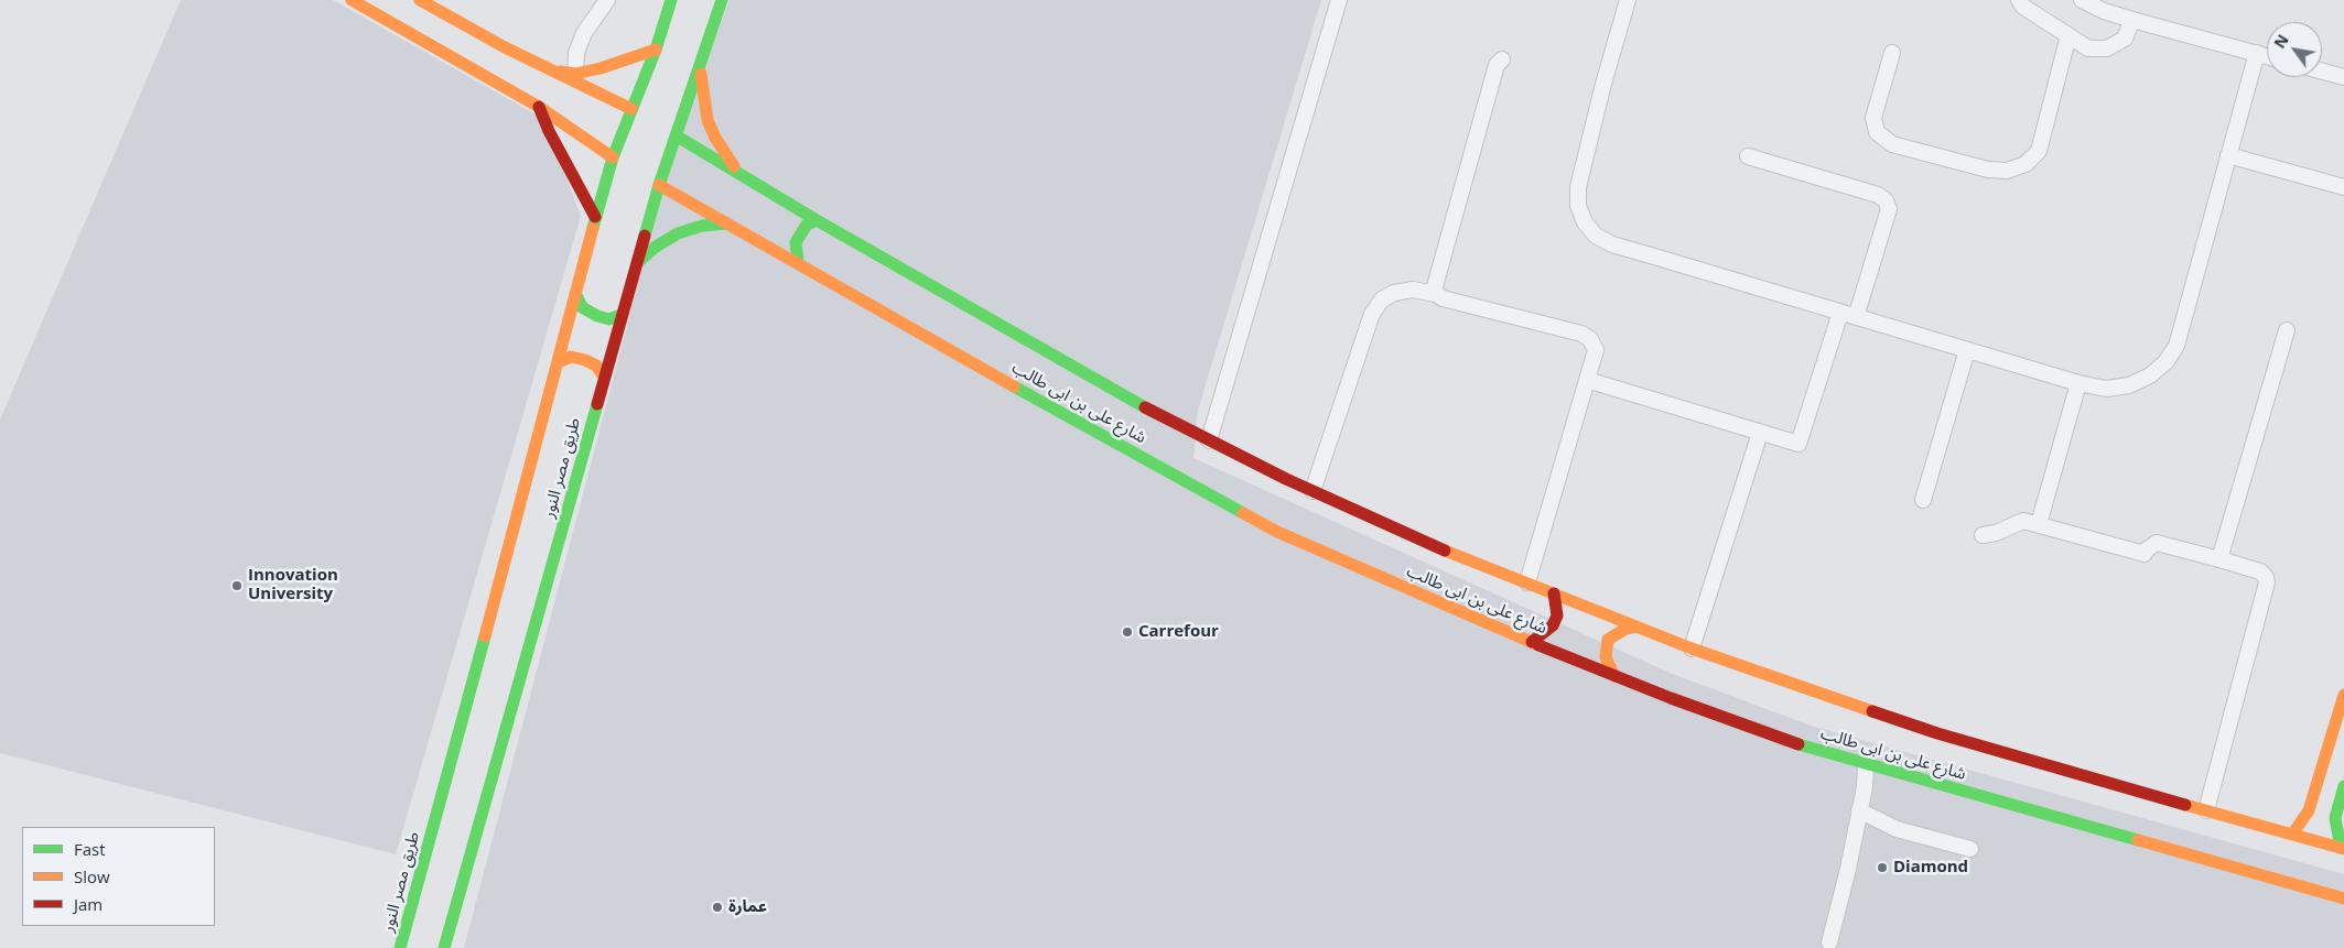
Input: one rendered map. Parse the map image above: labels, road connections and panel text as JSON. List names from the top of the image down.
{
  "streets": {
    "street": ["شارع على بن ابى طالب", "طريق مصر النور"]
  },
  "crossings": [
    ["شارع على بن ابى طالب", "طريق مصر النور"]
  ],
  "places": [
    "Innovation University",
    "Carrefour",
    "Diamond",
    "عمارة"
  ],
  "legend": ["Fast", "Slow", "Jam"],
  "north": "top left"
}
